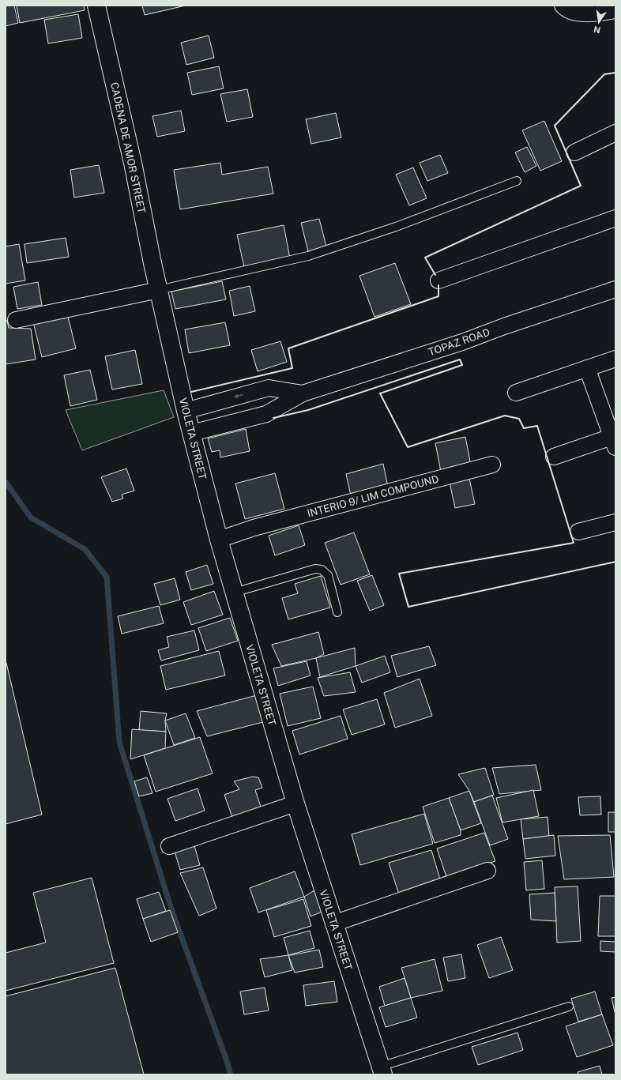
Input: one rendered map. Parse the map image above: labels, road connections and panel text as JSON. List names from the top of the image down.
{
  "streets": {
    "main road": ["CADENA DE AMOR STREET", "VIOLETA STREET"],
    "street": ["TOPAZ ROAD", "INTERIO 9/ LIM COMPOUND"]
  },
  "crossings": [
    ["CADENA DE AMOR STREET", "VIOLETA STREET"],
    ["TOPAZ ROAD", "VIOLETA STREET"],
    ["VIOLETA STREET", "INTERIO 9/ LIM COMPOUND"]
  ],
  "north": "bottom"
}
